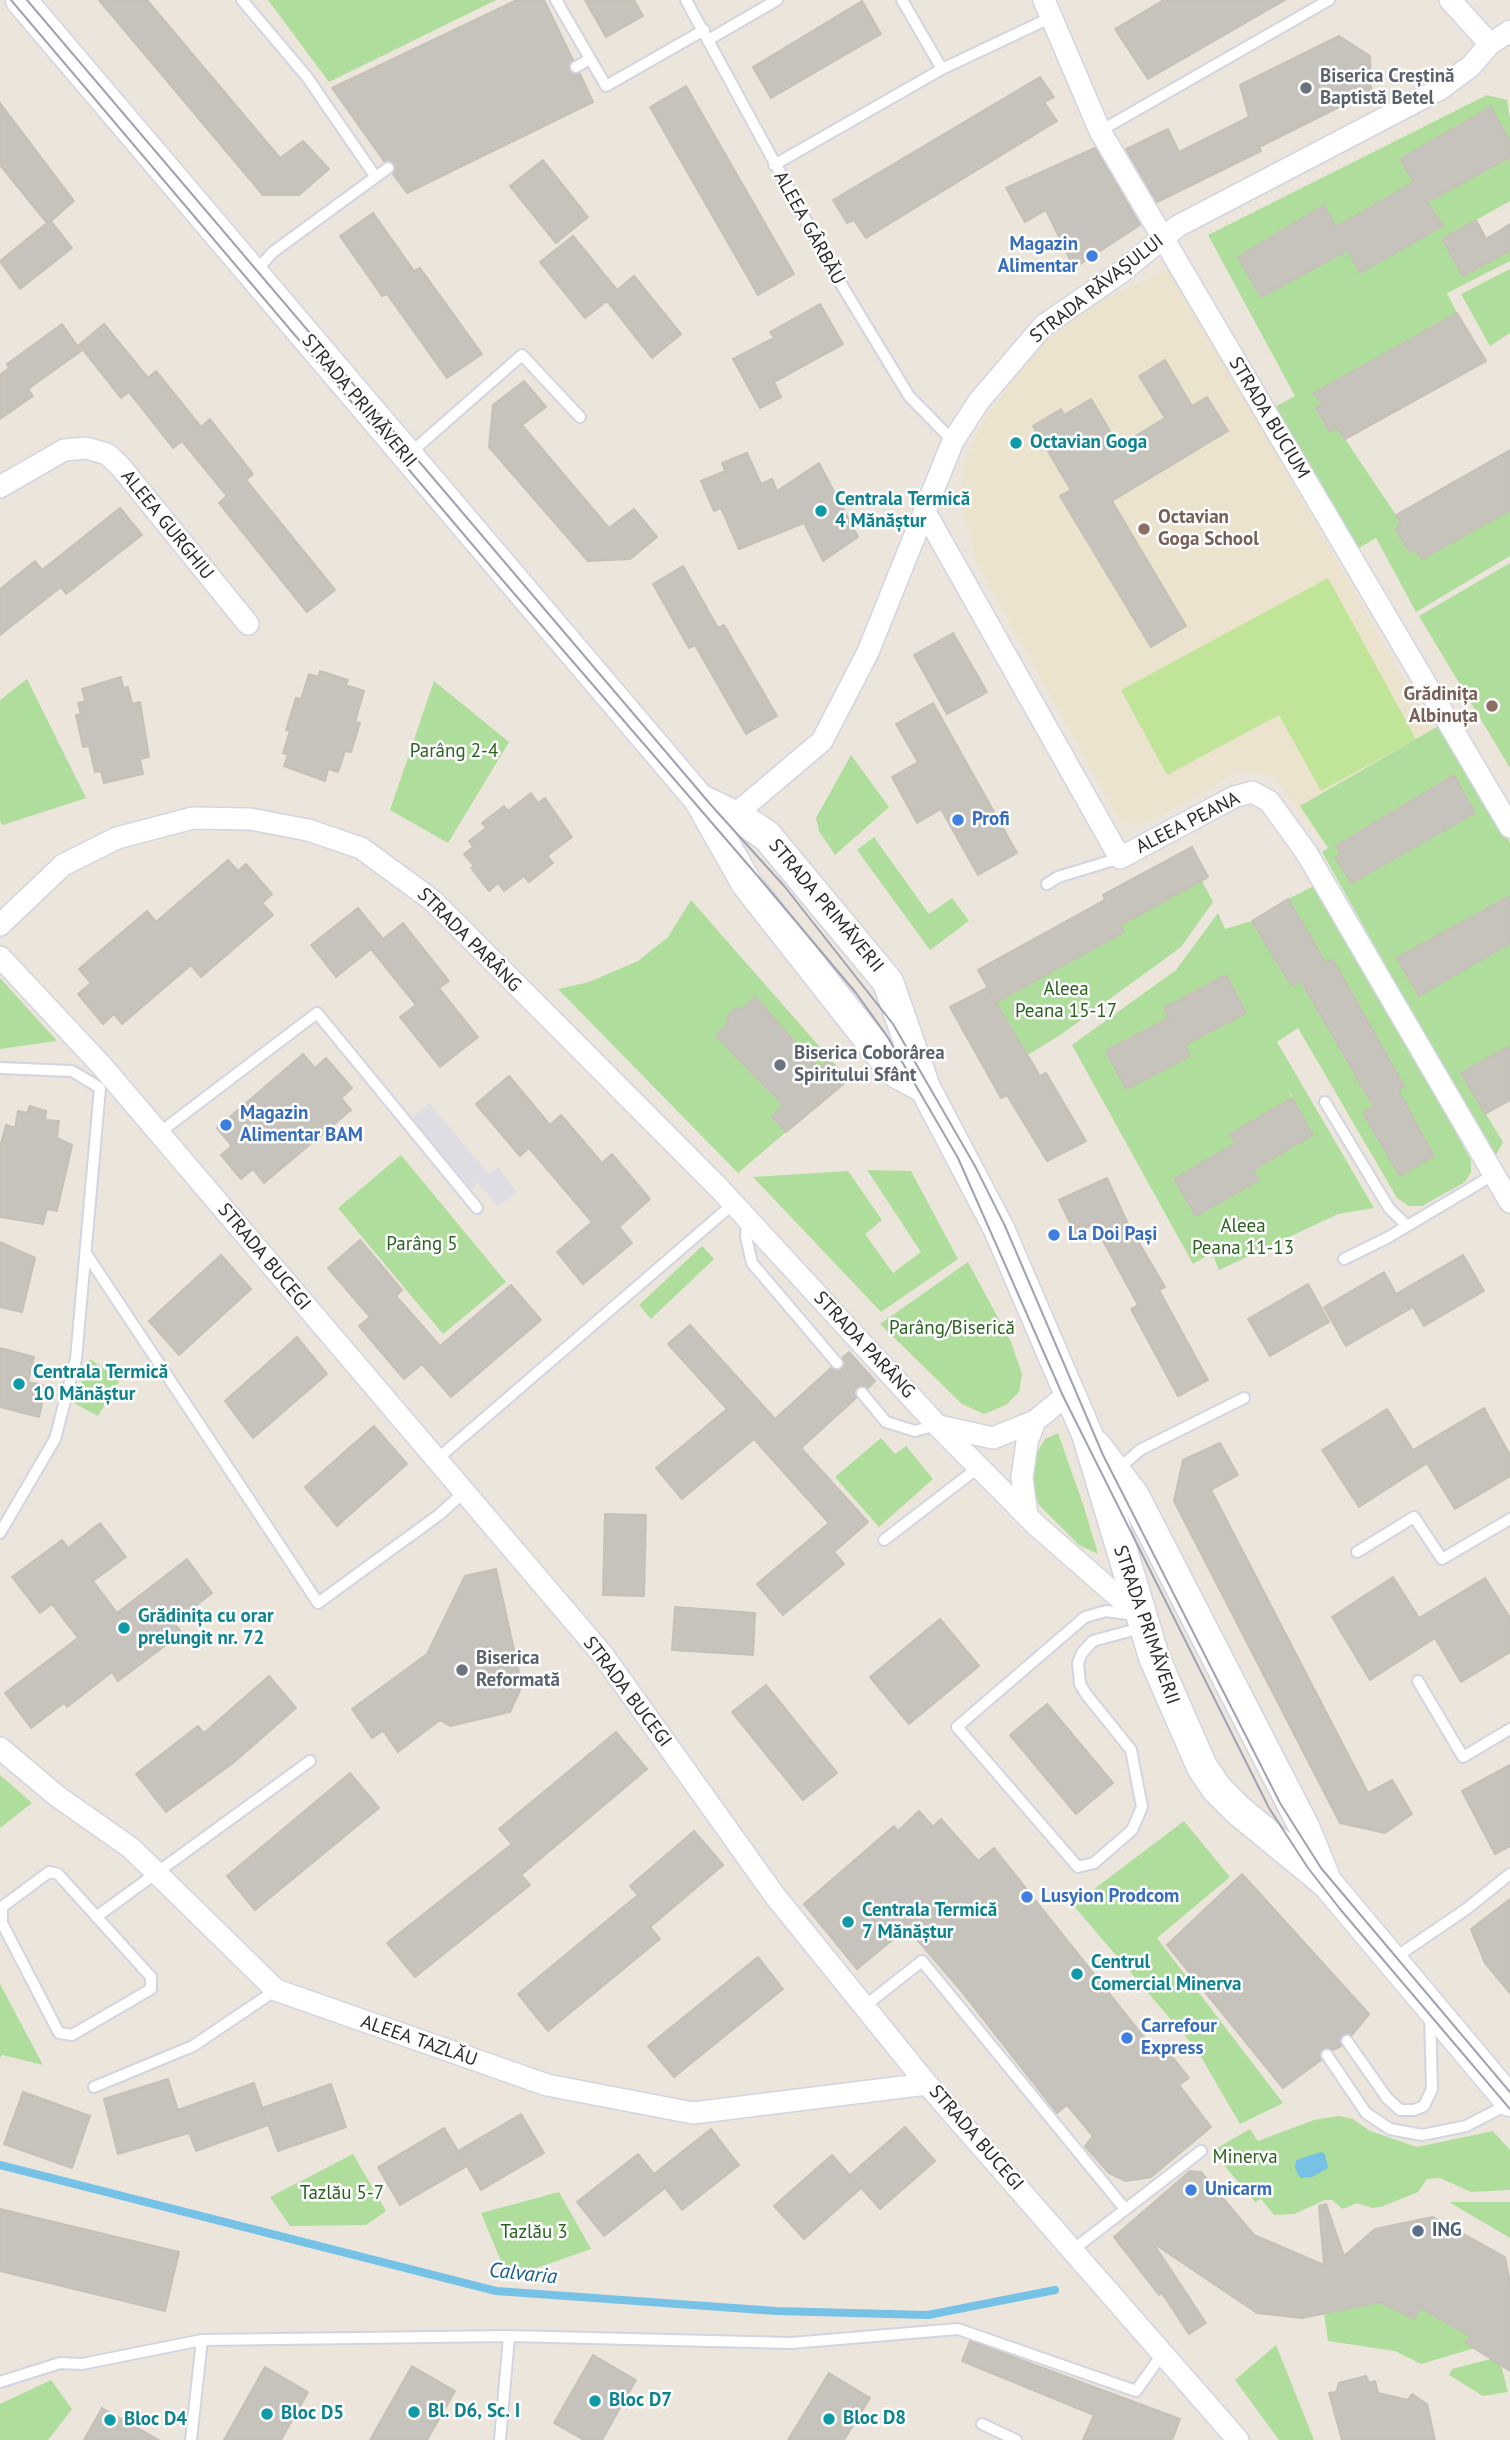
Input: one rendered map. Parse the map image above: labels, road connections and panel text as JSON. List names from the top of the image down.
{
  "streets": {
    "main road": ["STRADA PRIMĂVERII"],
    "street": [
      "STRADA RĂVAȘULUI",
      "STRADA BUCIUM",
      "ALEEA GURGHIU",
      "ALEEA PEANA",
      "STRADA PARÂNG",
      "STRADA BUCEGI",
      "ALEEA TAZLĂU"
    ],
    "lane": ["ALEEA GÂRBĂU"]
  },
  "crossings": [
    ["ALEEA GÂRBĂU", "STRADA RĂVAȘULUI"],
    ["STRADA RĂVAȘULUI", "STRADA PRIMĂVERII"],
    ["STRADA RĂVAȘULUI", "STRADA BUCIUM"],
    ["STRADA RĂVAȘULUI", "ALEEA PEANA"],
    ["STRADA PRIMĂVERII", "STRADA PARÂNG"],
    ["STRADA BUCEGI", "ALEEA TAZLĂU"]
  ],
  "water": ["Calvaria"],
  "parks": [
    "Parâng 2-4",
    "Aleea Peana 15-17",
    "Aleea Peana 11-13",
    "Parâng 5",
    "Parâng/Biserică",
    "Minerva",
    "Tazlău 5-7",
    "Tazlău 3"
  ],
  "places": [
    "Biserica Creștină Baptistă Betel",
    "Magazin Alimentar",
    "Octavian Goga",
    "Centrala Termică 4 Mănăștur",
    "Octavian Goga School",
    "Grădinița Albinuța",
    "Profi",
    "Biserica Coborârea Spiritului Sfânt",
    "Magazin Alimentar BAM",
    "La Doi Pași",
    "Centrala Termică 10 Mănăștur",
    "Grădinița cu orar prelungit nr. 72",
    "Biserica Reformată",
    "Lusyion Prodcom",
    "Centrala Termică 7 Mănăștur",
    "Centrul Comercial Minerva",
    "Carrefour Express",
    "Unicarm",
    "ING",
    "Bloc D7",
    "Bl. D6, Sc. I",
    "Bloc D5",
    "Bloc D8",
    "Bloc D4"
  ]
}
